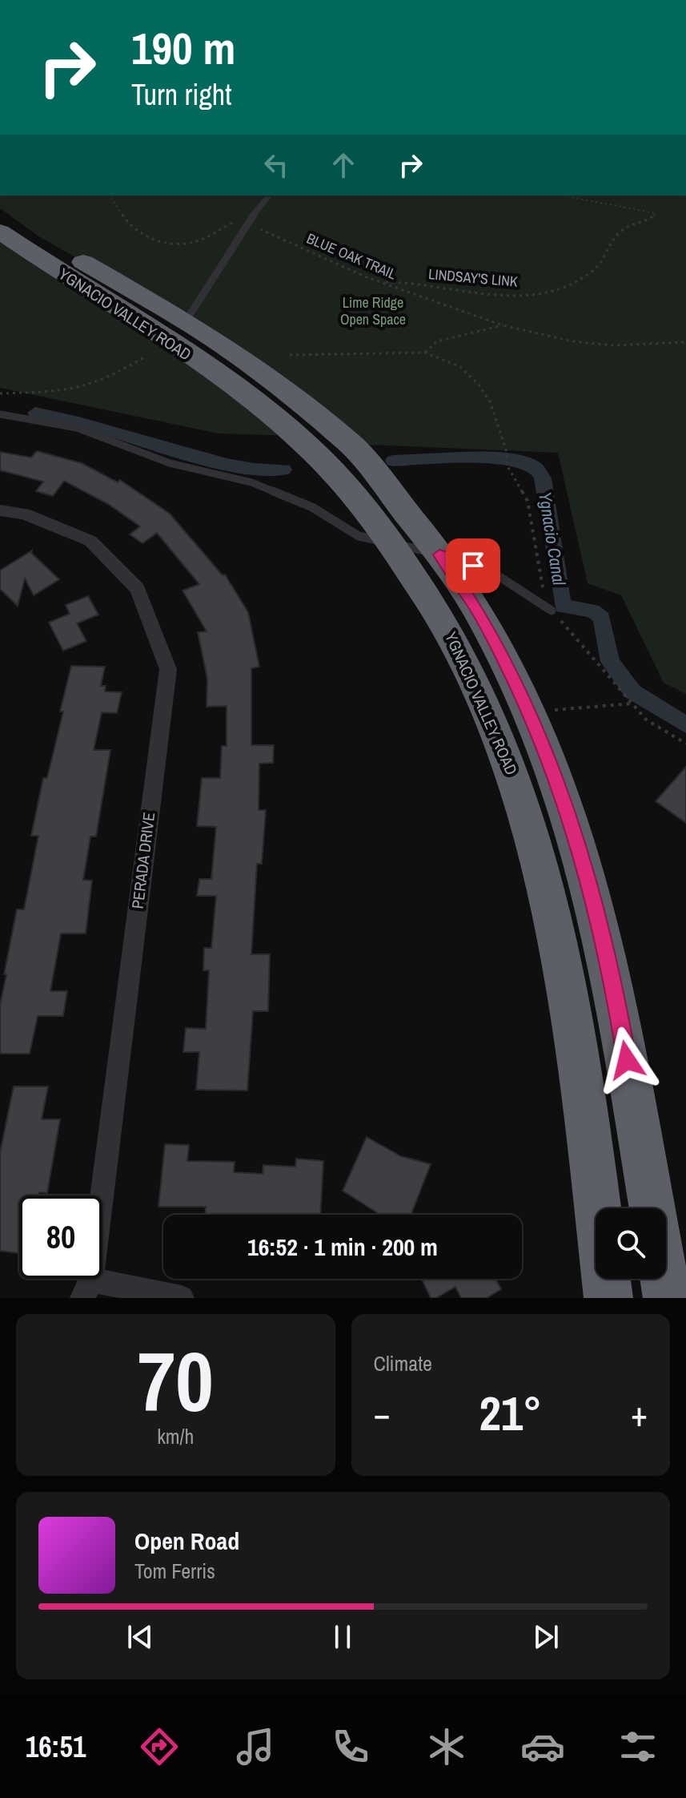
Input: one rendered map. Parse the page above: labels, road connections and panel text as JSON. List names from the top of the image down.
{
  "streets": {
    "highway": ["YGNACIO VALLEY ROAD"],
    "street": ["PERADA DRIVE"],
    "path": ["BLUE OAK TRAIL", "LINDSAY'S LINK"]
  },
  "crossings": [
    ["BLUE OAK TRAIL", "LINDSAY'S LINK"]
  ],
  "water": ["Ygnacio Canal"],
  "parks": ["Lime Ridge Open Space"],
  "page": {
    "turn": ["190 m", "Turn right"],
    "limit": "80",
    "trip": "16:52 · 1 min · 200 m",
    "tile": [
      ["70", "km/h"],
      "Climate"
    ],
    "heat": ["−", "21°", "+"],
    "song": ["Open Road", "Tom Ferris"],
    "tabs": "16:51"
  }
}
